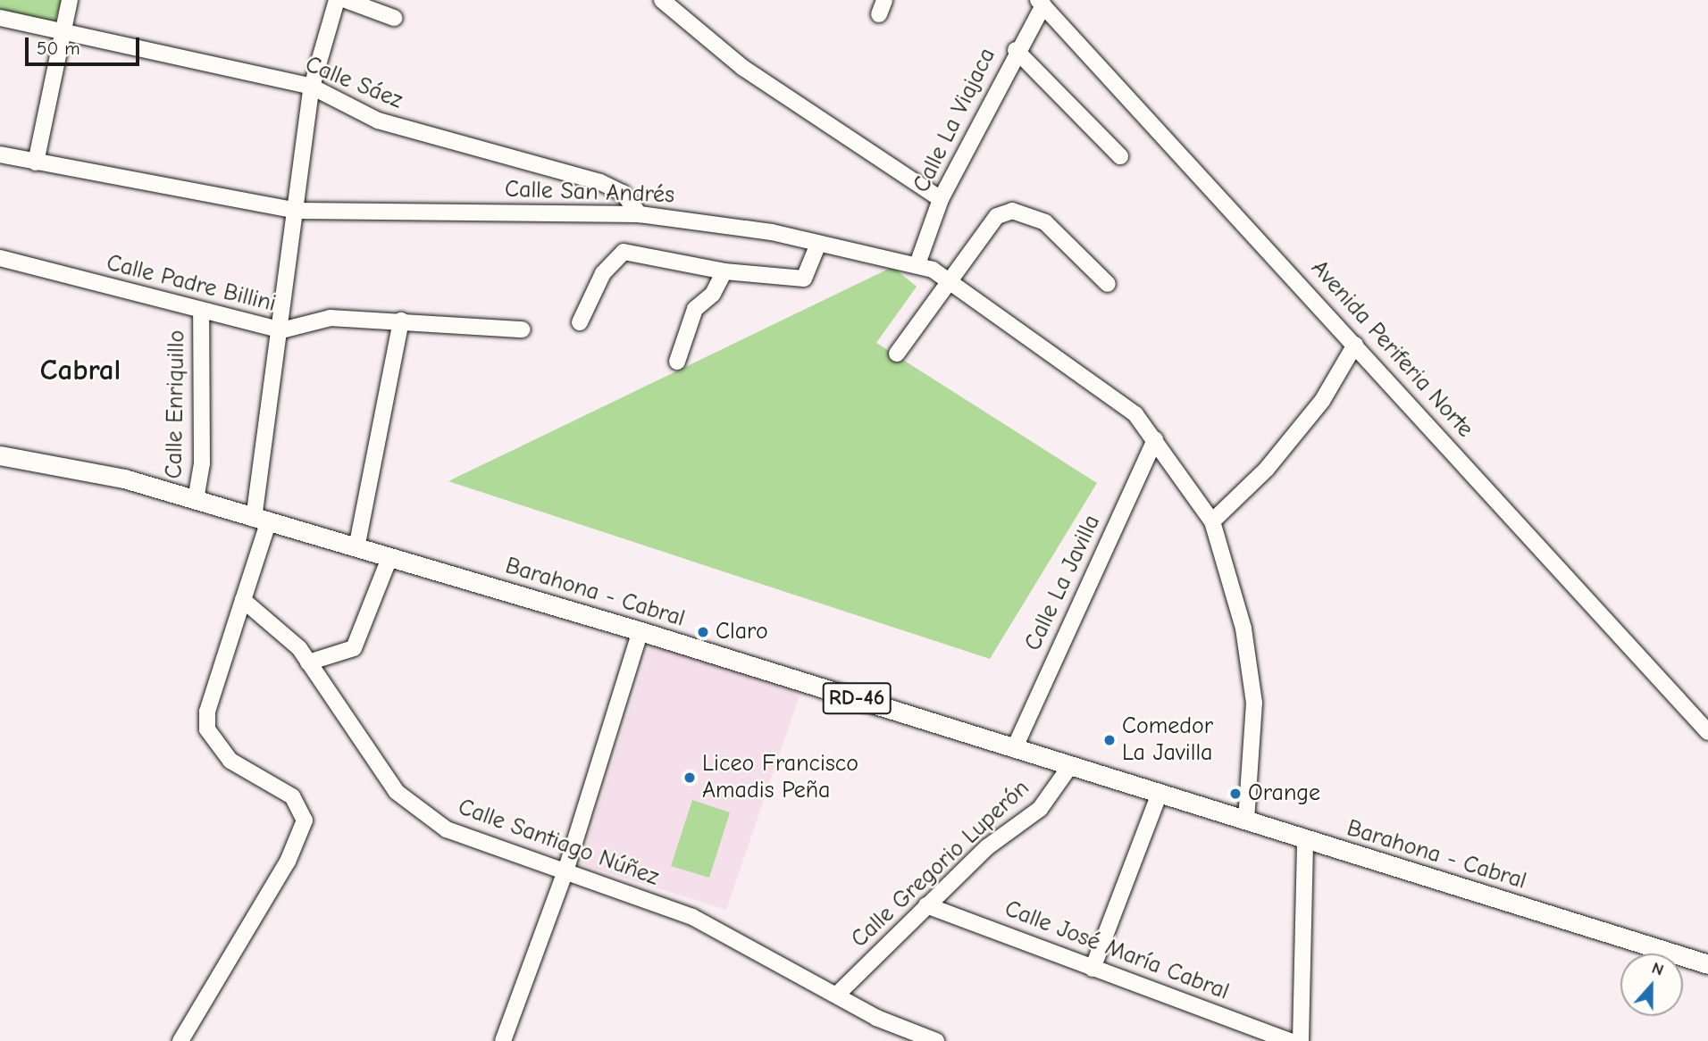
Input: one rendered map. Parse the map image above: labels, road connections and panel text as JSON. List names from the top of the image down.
{
  "streets": {
    "main road": ["Barahona - Cabral", "RD-46"],
    "street": [
      "Calle Sáez",
      "Calle La Viajaca",
      "Calle San Andrés",
      "Calle Padre Billini",
      "Avenida Periferia Norte",
      "Calle Enriquillo",
      "Calle La Javilla",
      "Calle Santiago Núñez",
      "Calle Gregorio Luperón",
      "Calle José María Cabral"
    ]
  },
  "crossings": [
    ["Calle Sáez", "Calle San Andrés"],
    ["Calle La Viajaca", "Calle San Andrés"],
    ["Calle La Viajaca", "Avenida Periferia Norte"],
    ["Calle San Andrés", "Calle La Javilla"],
    ["Calle San Andrés", "Barahona - Cabral"],
    ["Calle Padre Billini", "Calle Enriquillo"],
    ["Calle Enriquillo", "Barahona - Cabral"],
    ["Calle La Javilla", "Barahona - Cabral"],
    ["Barahona - Cabral", "Calle Gregorio Luperón"],
    ["Calle Santiago Núñez", "Calle Gregorio Luperón"],
    ["Calle Gregorio Luperón", "Calle José María Cabral"]
  ],
  "districts": ["Cabral"],
  "places": [
    "Claro",
    "Comedor La Javilla",
    "Liceo Francisco Amadis Peña",
    "Orange"
  ],
  "scale_bar": "50 m",
  "north": "top"
}
